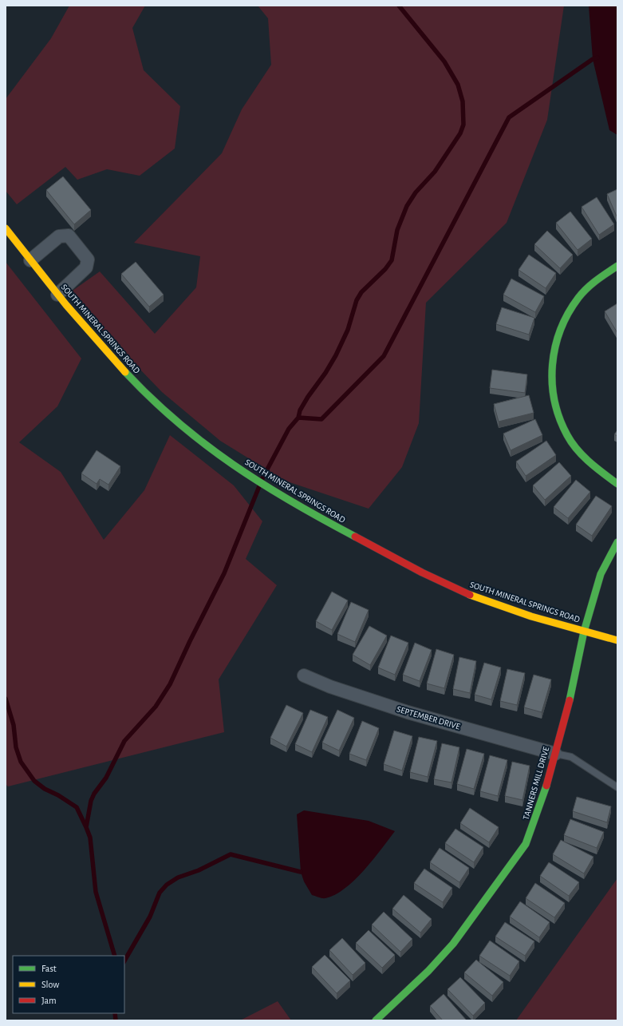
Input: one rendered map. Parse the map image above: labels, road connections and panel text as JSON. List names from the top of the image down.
{
  "streets": {
    "street": ["SOUTH MINERAL SPRINGS ROAD", "SEPTEMBER DRIVE", "TANNERS MILL DRIVE"]
  },
  "crossings": [
    ["SOUTH MINERAL SPRINGS ROAD", "TANNERS MILL DRIVE"],
    ["SEPTEMBER DRIVE", "TANNERS MILL DRIVE"]
  ],
  "legend": ["Fast", "Slow", "Jam"]
}
